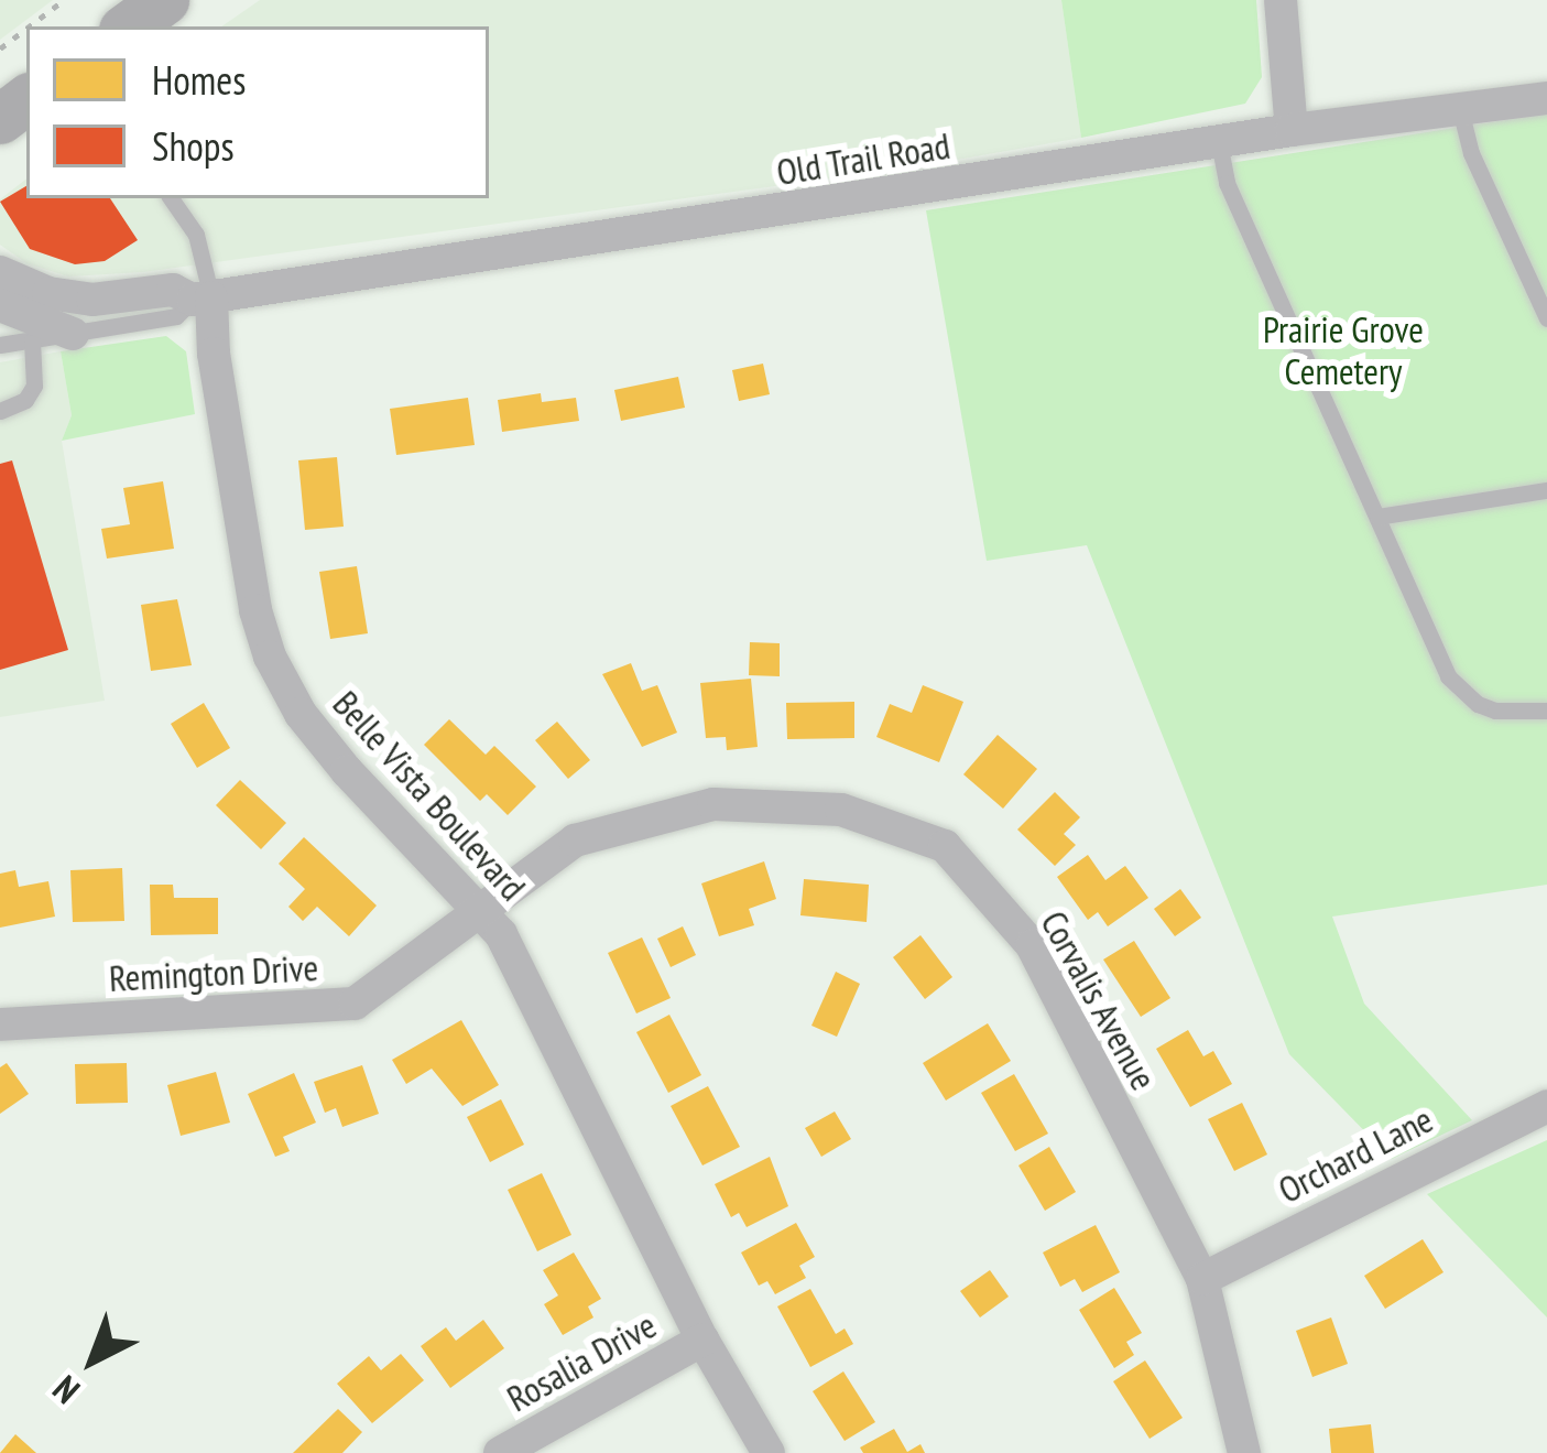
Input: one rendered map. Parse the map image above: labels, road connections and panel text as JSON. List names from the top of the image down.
{
  "streets": {
    "street": [
      "Old Trail Road",
      "Belle Vista Boulevard",
      "Remington Drive",
      "Corvalis Avenue",
      "Orchard Lane",
      "Rosalia Drive"
    ]
  },
  "crossings": [
    ["Old Trail Road", "Belle Vista Boulevard"],
    ["Belle Vista Boulevard", "Remington Drive"],
    ["Belle Vista Boulevard", "Corvalis Avenue"],
    ["Belle Vista Boulevard", "Rosalia Drive"],
    ["Remington Drive", "Corvalis Avenue"],
    ["Corvalis Avenue", "Orchard Lane"]
  ],
  "parks": ["Prairie Grove Cemetery"],
  "legend": ["Homes", "Shops"],
  "north": "bottom left"
}
